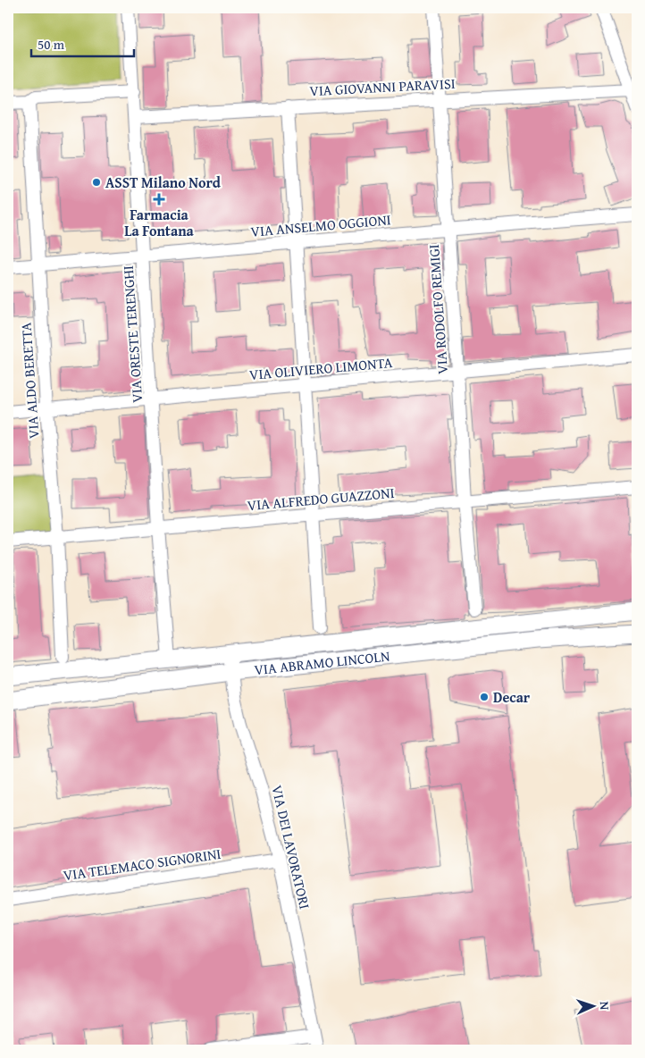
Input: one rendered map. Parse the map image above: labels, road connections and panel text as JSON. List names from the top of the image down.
{
  "streets": {
    "main road": ["VIA ABRAMO LINCOLN"],
    "street": [
      "VIA GIOVANNI PARAVISI",
      "VIA ANSELMO OGGIONI",
      "VIA RODOLFO REMIGI",
      "VIA ORESTE TERENGHI",
      "VIA OLIVIERO LIMONTA",
      "VIA ALDO BERETTA",
      "VIA ALFREDO GUAZZONI",
      "VIA DEI LAVORATORI",
      "VIA TELEMACO SIGNORINI"
    ]
  },
  "crossings": [
    ["VIA GIOVANNI PARAVISI", "VIA RODOLFO REMIGI"],
    ["VIA GIOVANNI PARAVISI", "VIA ORESTE TERENGHI"],
    ["VIA ANSELMO OGGIONI", "VIA RODOLFO REMIGI"],
    ["VIA ANSELMO OGGIONI", "VIA ORESTE TERENGHI"],
    ["VIA ANSELMO OGGIONI", "VIA ALDO BERETTA"],
    ["VIA RODOLFO REMIGI", "VIA OLIVIERO LIMONTA"],
    ["VIA RODOLFO REMIGI", "VIA ALFREDO GUAZZONI"],
    ["VIA ORESTE TERENGHI", "VIA OLIVIERO LIMONTA"],
    ["VIA ORESTE TERENGHI", "VIA ALFREDO GUAZZONI"],
    ["VIA ORESTE TERENGHI", "VIA ABRAMO LINCOLN"],
    ["VIA OLIVIERO LIMONTA", "VIA ALDO BERETTA"],
    ["VIA ALDO BERETTA", "VIA ALFREDO GUAZZONI"],
    ["VIA ABRAMO LINCOLN", "VIA DEI LAVORATORI"],
    ["VIA DEI LAVORATORI", "VIA TELEMACO SIGNORINI"]
  ],
  "places": {
    "other": ["ASST Milano Nord", "Decar"],
    "health": ["Farmacia La Fontana"]
  },
  "scale_bar": "50 m",
  "north": "right"
}
